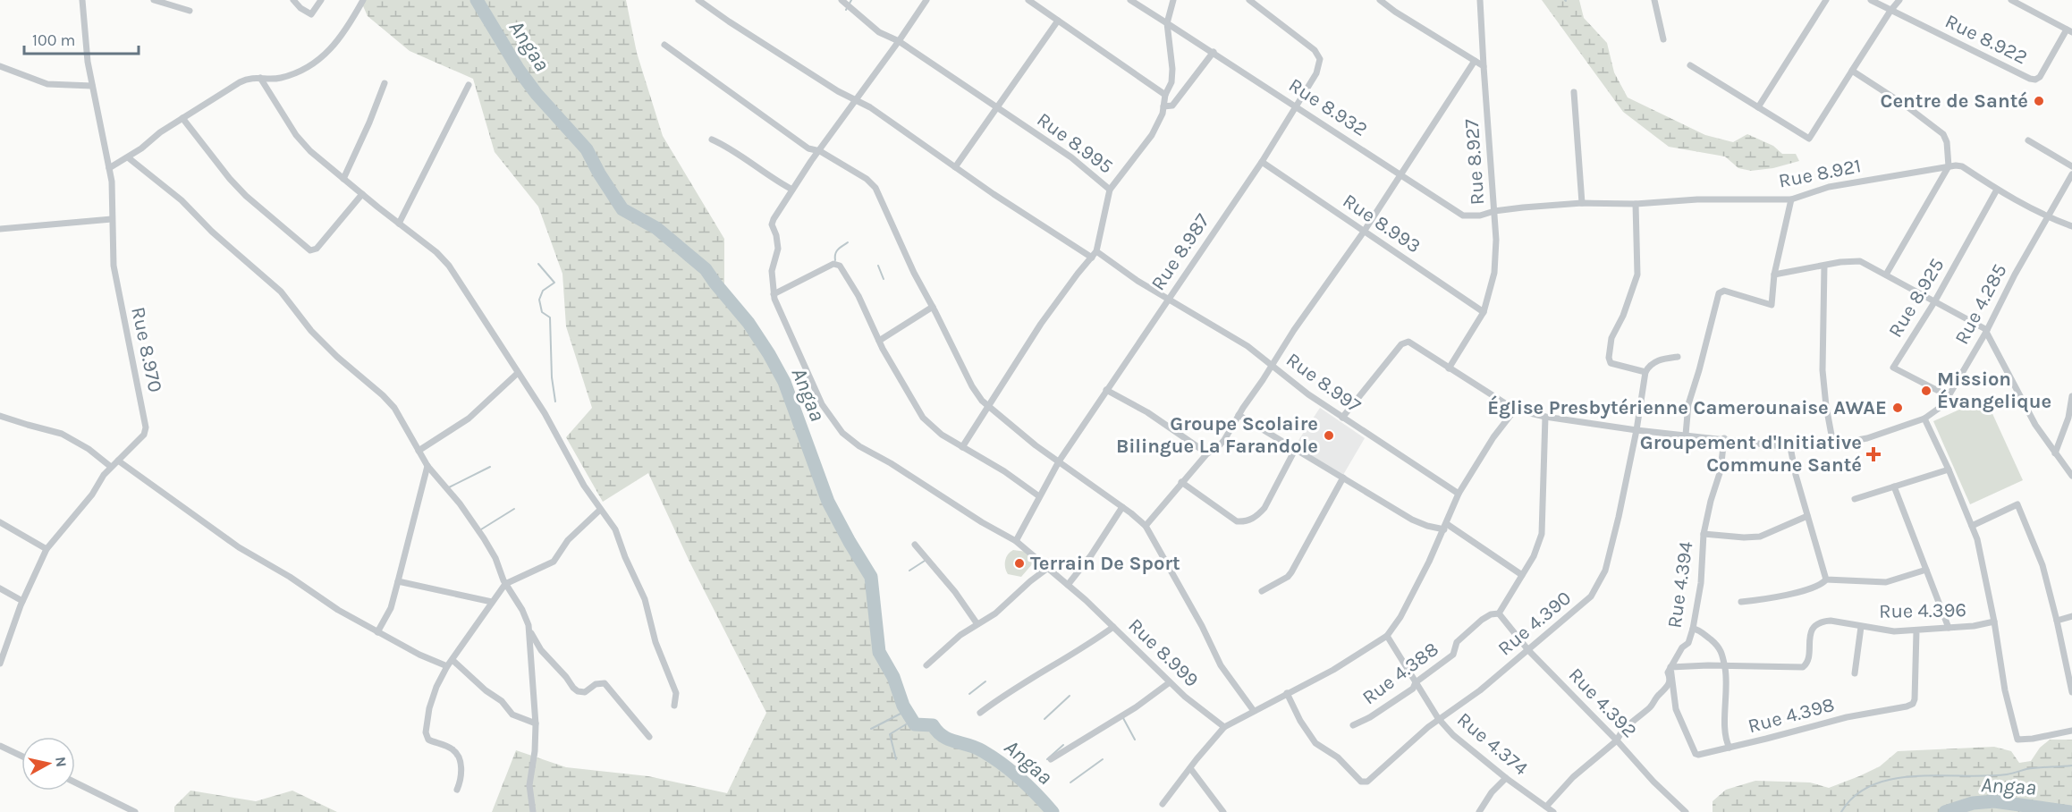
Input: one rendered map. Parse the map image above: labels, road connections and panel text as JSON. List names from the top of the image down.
{
  "streets": {
    "street": [
      "Rue 8.922",
      "Rue 8.932",
      "Rue 8.995",
      "Rue 8.927",
      "Rue 8.921",
      "Rue 8.993",
      "Rue 8.987",
      "Rue 8.925",
      "Rue 4.285",
      "Rue 8.970",
      "Rue 8.997",
      "Rue 4.394",
      "Rue 4.396",
      "Rue 4.390",
      "Rue 8.999",
      "Rue 4.388",
      "Rue 4.392",
      "Rue 4.398",
      "Rue 4.374"
    ]
  },
  "crossings": [
    ["Rue 8.932", "Rue 8.995"],
    ["Rue 8.932", "Rue 8.927"],
    ["Rue 8.932", "Rue 8.921"],
    ["Rue 8.932", "Rue 8.987"],
    ["Rue 8.995", "Rue 8.999"],
    ["Rue 8.927", "Rue 8.921"],
    ["Rue 8.927", "Rue 8.993"],
    ["Rue 8.927", "Rue 4.285"],
    ["Rue 8.921", "Rue 8.925"],
    ["Rue 8.921", "Rue 4.285"],
    ["Rue 8.993", "Rue 8.987"],
    ["Rue 8.987", "Rue 8.997"],
    ["Rue 8.987", "Rue 8.999"],
    ["Rue 8.925", "Rue 4.285"],
    ["Rue 4.285", "Rue 8.997"],
    ["Rue 4.285", "Rue 4.394"],
    ["Rue 4.285", "Rue 4.396"],
    ["Rue 4.285", "Rue 4.390"],
    ["Rue 4.394", "Rue 4.396"],
    ["Rue 4.394", "Rue 4.392"],
    ["Rue 4.394", "Rue 4.398"],
    ["Rue 4.394", "Rue 4.374"],
    ["Rue 4.396", "Rue 4.398"],
    ["Rue 4.390", "Rue 4.392"],
    ["Rue 4.390", "Rue 4.374"],
    ["Rue 4.388", "Rue 4.392"],
    ["Rue 4.388", "Rue 4.374"]
  ],
  "water": ["Angaa"],
  "places": {
    "other": [
      "Centre de Santé",
      "Mission Évangelique",
      "Église Presbytérienne Camerounaise AWAE",
      "Groupe Scolaire Bilingue La Farandole",
      "Terrain De Sport"
    ],
    "health": ["Groupement d'Initiative Commune Santé"]
  },
  "scale_bar": "100 m",
  "north": "right"
}
